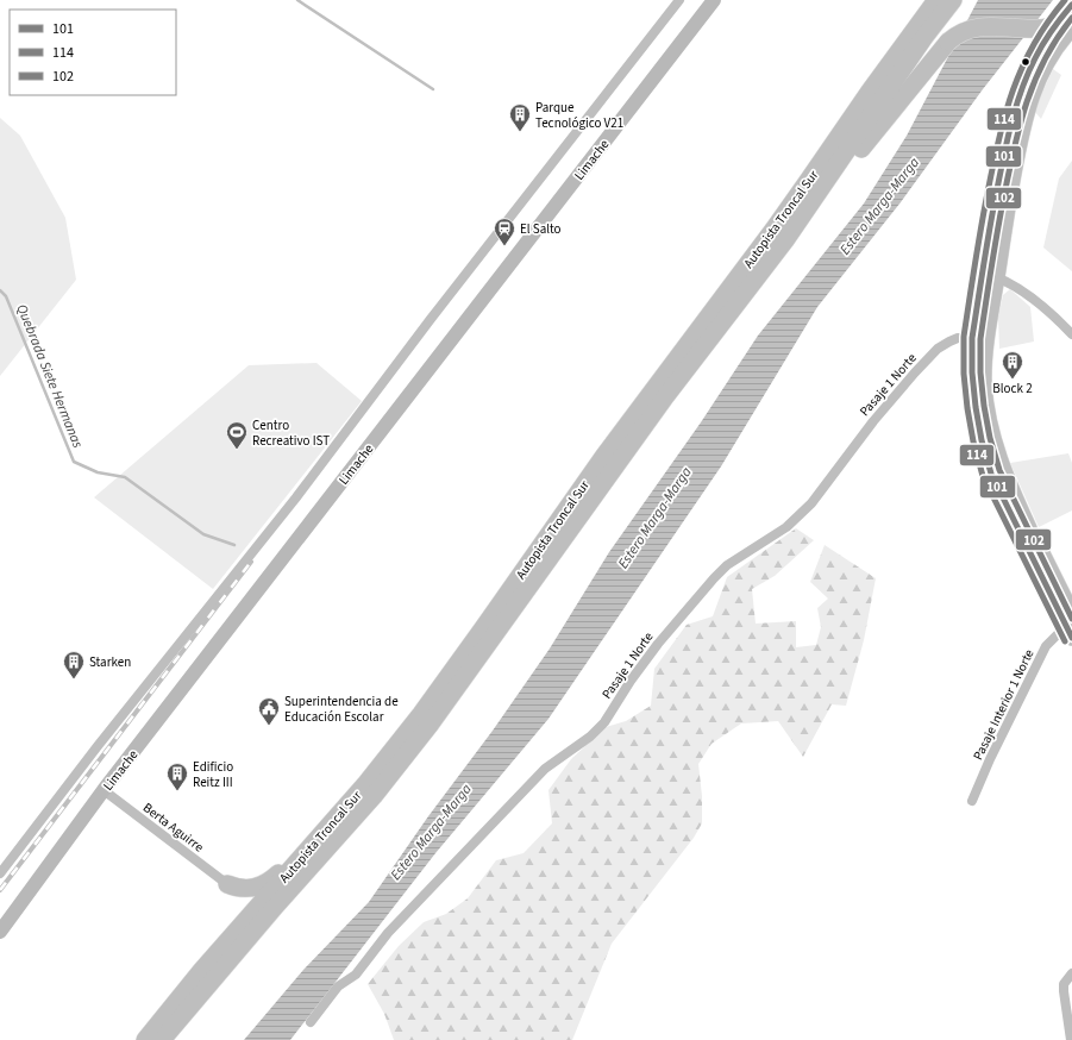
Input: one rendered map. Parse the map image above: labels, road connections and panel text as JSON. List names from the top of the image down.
{
  "streets": {
    "highway": ["Autopista Troncal Sur"],
    "main road": ["Limache"],
    "street": ["Pasaje 1 Norte", "Pasaje Interior 1 Norte", "Berta Aguirre"]
  },
  "crossings": [
    ["Limache", "Berta Aguirre"]
  ],
  "water": ["Estero Marga-Marga", "Quebrada Siete Hermanas"],
  "places": {
    "building": [
      "Parque Tecnológico V21",
      "Block 2",
      "Starken",
      "Edificio Reitz III"
    ],
    "station": ["El Salto"],
    "sports": ["Centro Recreativo IST"],
    "public building": ["Superintendencia de Educación Escolar"]
  },
  "lines": ["transit line 114", "transit line 101", "transit line 102"],
  "legend": ["101", "114", "102"]
}
